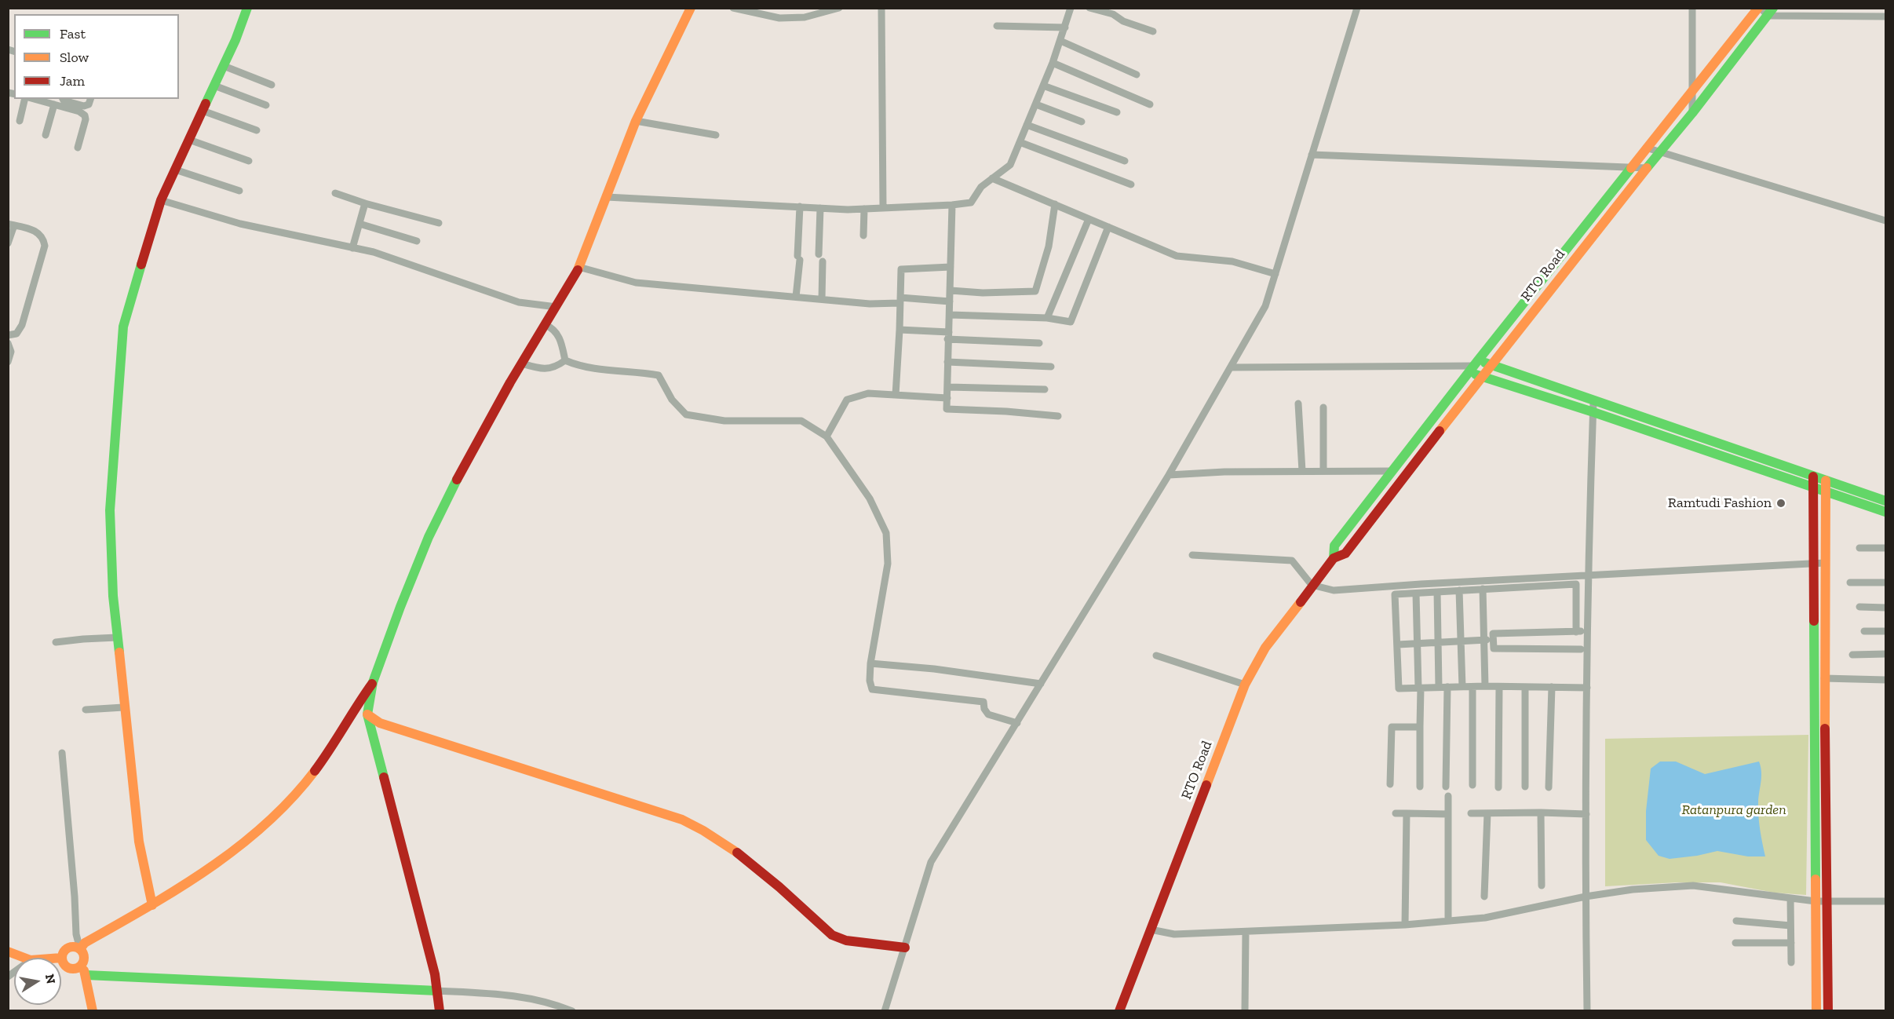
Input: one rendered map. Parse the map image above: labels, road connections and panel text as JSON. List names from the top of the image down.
{
  "streets": {
    "street": ["RTO Road"]
  },
  "parks": ["Ratanpura garden"],
  "places": ["Ramtudi Fashion"],
  "legend": ["Fast", "Slow", "Jam"],
  "north": "right"
}
